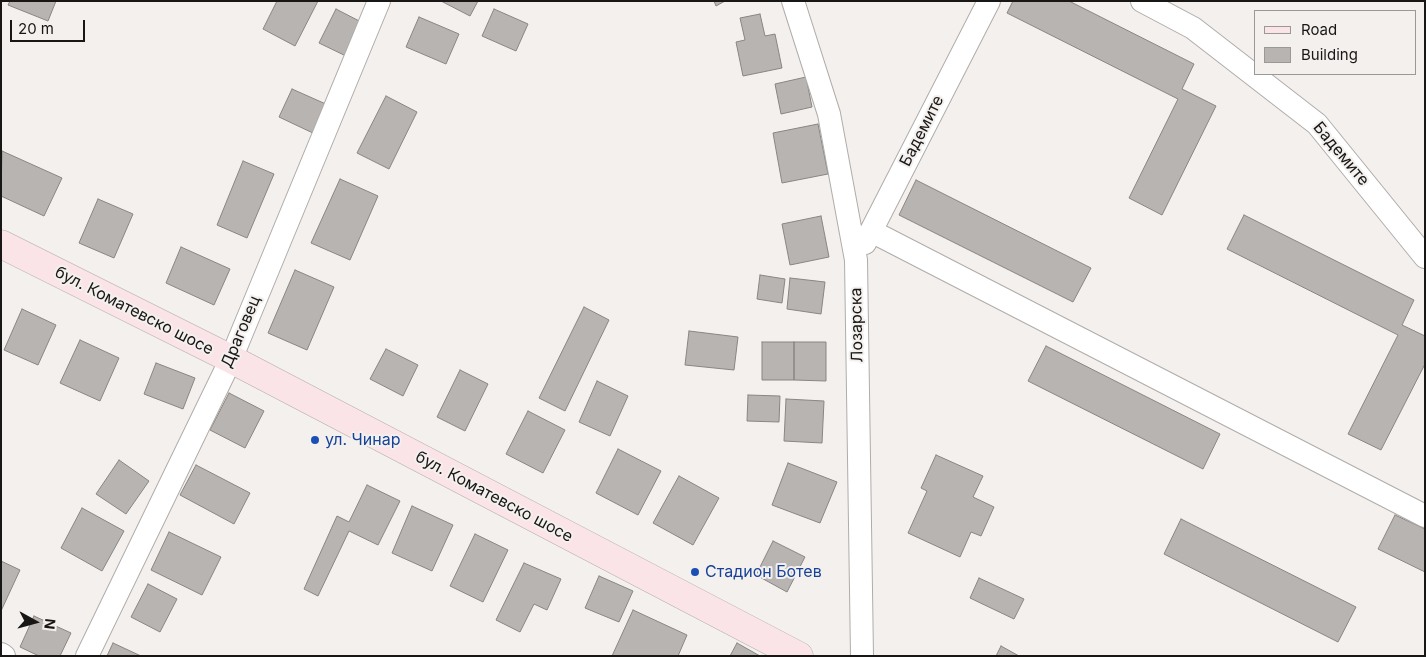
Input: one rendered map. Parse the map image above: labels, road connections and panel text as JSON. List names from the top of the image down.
{
  "streets": {
    "main road": ["бул. Коматевско шосе"],
    "street": ["Бадемите", "Лозарска", "Драговец"]
  },
  "crossings": [
    ["Бадемите", "Лозарска"],
    ["бул. Коматевско шосе", "Драговец"]
  ],
  "places": ["ул. Чинар", "Стадион Ботев"],
  "legend": ["Road", "Building"],
  "scale_bar": "20 m",
  "north": "right"
}
